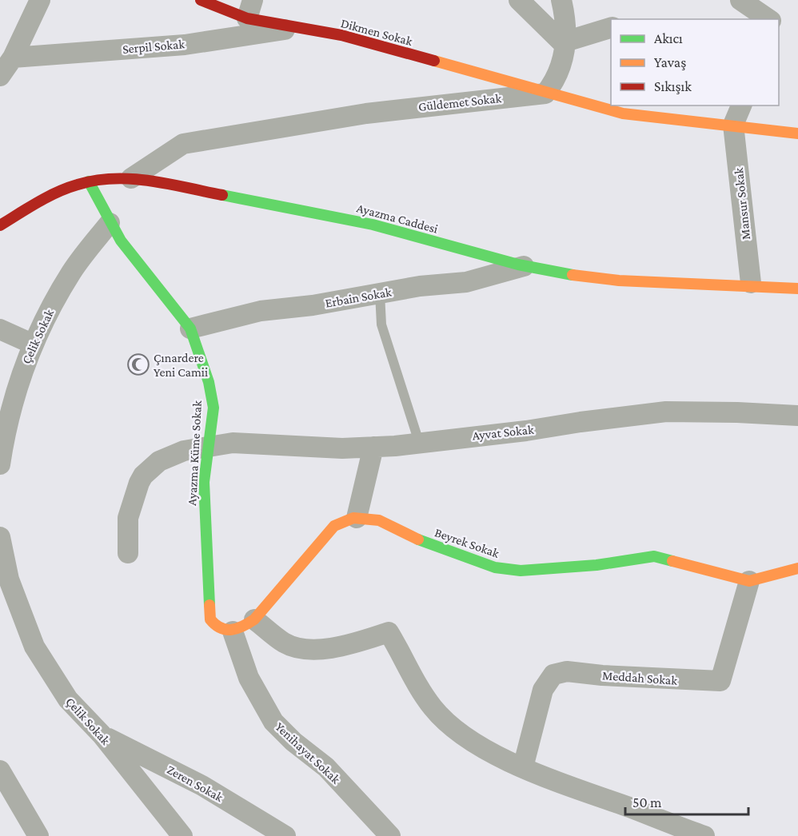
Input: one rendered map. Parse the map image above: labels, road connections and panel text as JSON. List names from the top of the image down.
{
  "streets": {
    "street": [
      "Dikmen Sokak",
      "Serpil Sokak",
      "Güldemet Sokak",
      "Mansur Sokak",
      "Ayazma Caddesi",
      "Erbain Sokak",
      "Çelik Sokak",
      "Ayvat Sokak",
      "Ayazma Küme Sokak",
      "Beyrek Sokak",
      "Meddah Sokak",
      "Yenihayat Sokak",
      "Zeren Sokak"
    ]
  },
  "crossings": [
    ["Dikmen Sokak", "Serpil Sokak"],
    ["Dikmen Sokak", "Güldemet Sokak"],
    ["Güldemet Sokak", "Mansur Sokak"],
    ["Güldemet Sokak", "Ayazma Caddesi"],
    ["Mansur Sokak", "Ayazma Caddesi"],
    ["Ayazma Caddesi", "Erbain Sokak"],
    ["Ayazma Caddesi", "Ayazma Küme Sokak"],
    ["Erbain Sokak", "Ayazma Küme Sokak"],
    ["Çelik Sokak", "Ayazma Küme Sokak"],
    ["Çelik Sokak", "Zeren Sokak"],
    ["Ayvat Sokak", "Ayazma Küme Sokak"],
    ["Ayazma Küme Sokak", "Beyrek Sokak"],
    ["Ayazma Küme Sokak", "Yenihayat Sokak"],
    ["Beyrek Sokak", "Meddah Sokak"],
    ["Beyrek Sokak", "Yenihayat Sokak"]
  ],
  "places": {
    "mosque": ["Çınardere Yeni Camii"]
  },
  "legend": ["Akıcı", "Yavaş", "Sıkışık"],
  "scale_bar": "50 m"
}
